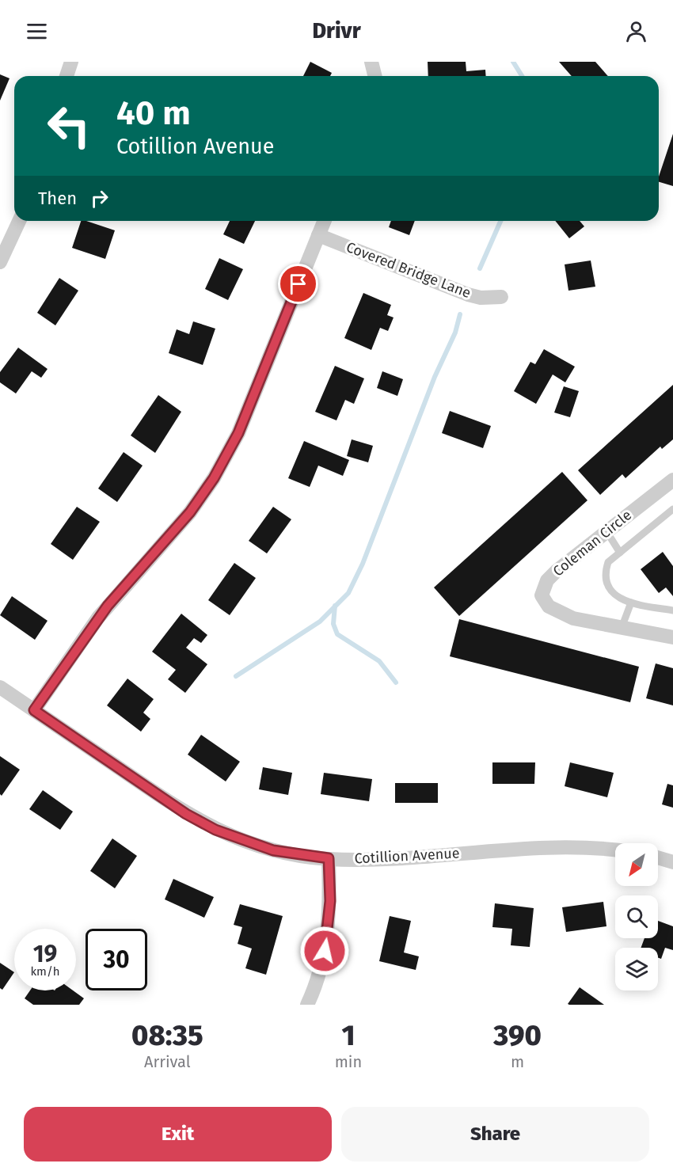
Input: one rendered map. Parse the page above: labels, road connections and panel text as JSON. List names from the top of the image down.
{
  "streets": {
    "street": ["Covered Bridge Lane", "Coleman Circle", "Cotillion Avenue"]
  },
  "north": "bottom left",
  "page": {
    "header": "Drivr",
    "turn": ["40 m", "Cotillion Avenue"],
    "then": "Then",
    "speed": "19 km/h",
    "limit": "30",
    "eta": [
      "08:35",
      "Arrival",
      "1",
      "min",
      "390",
      "m"
    ],
    "buttons": ["Exit", "Share"]
  }
}
